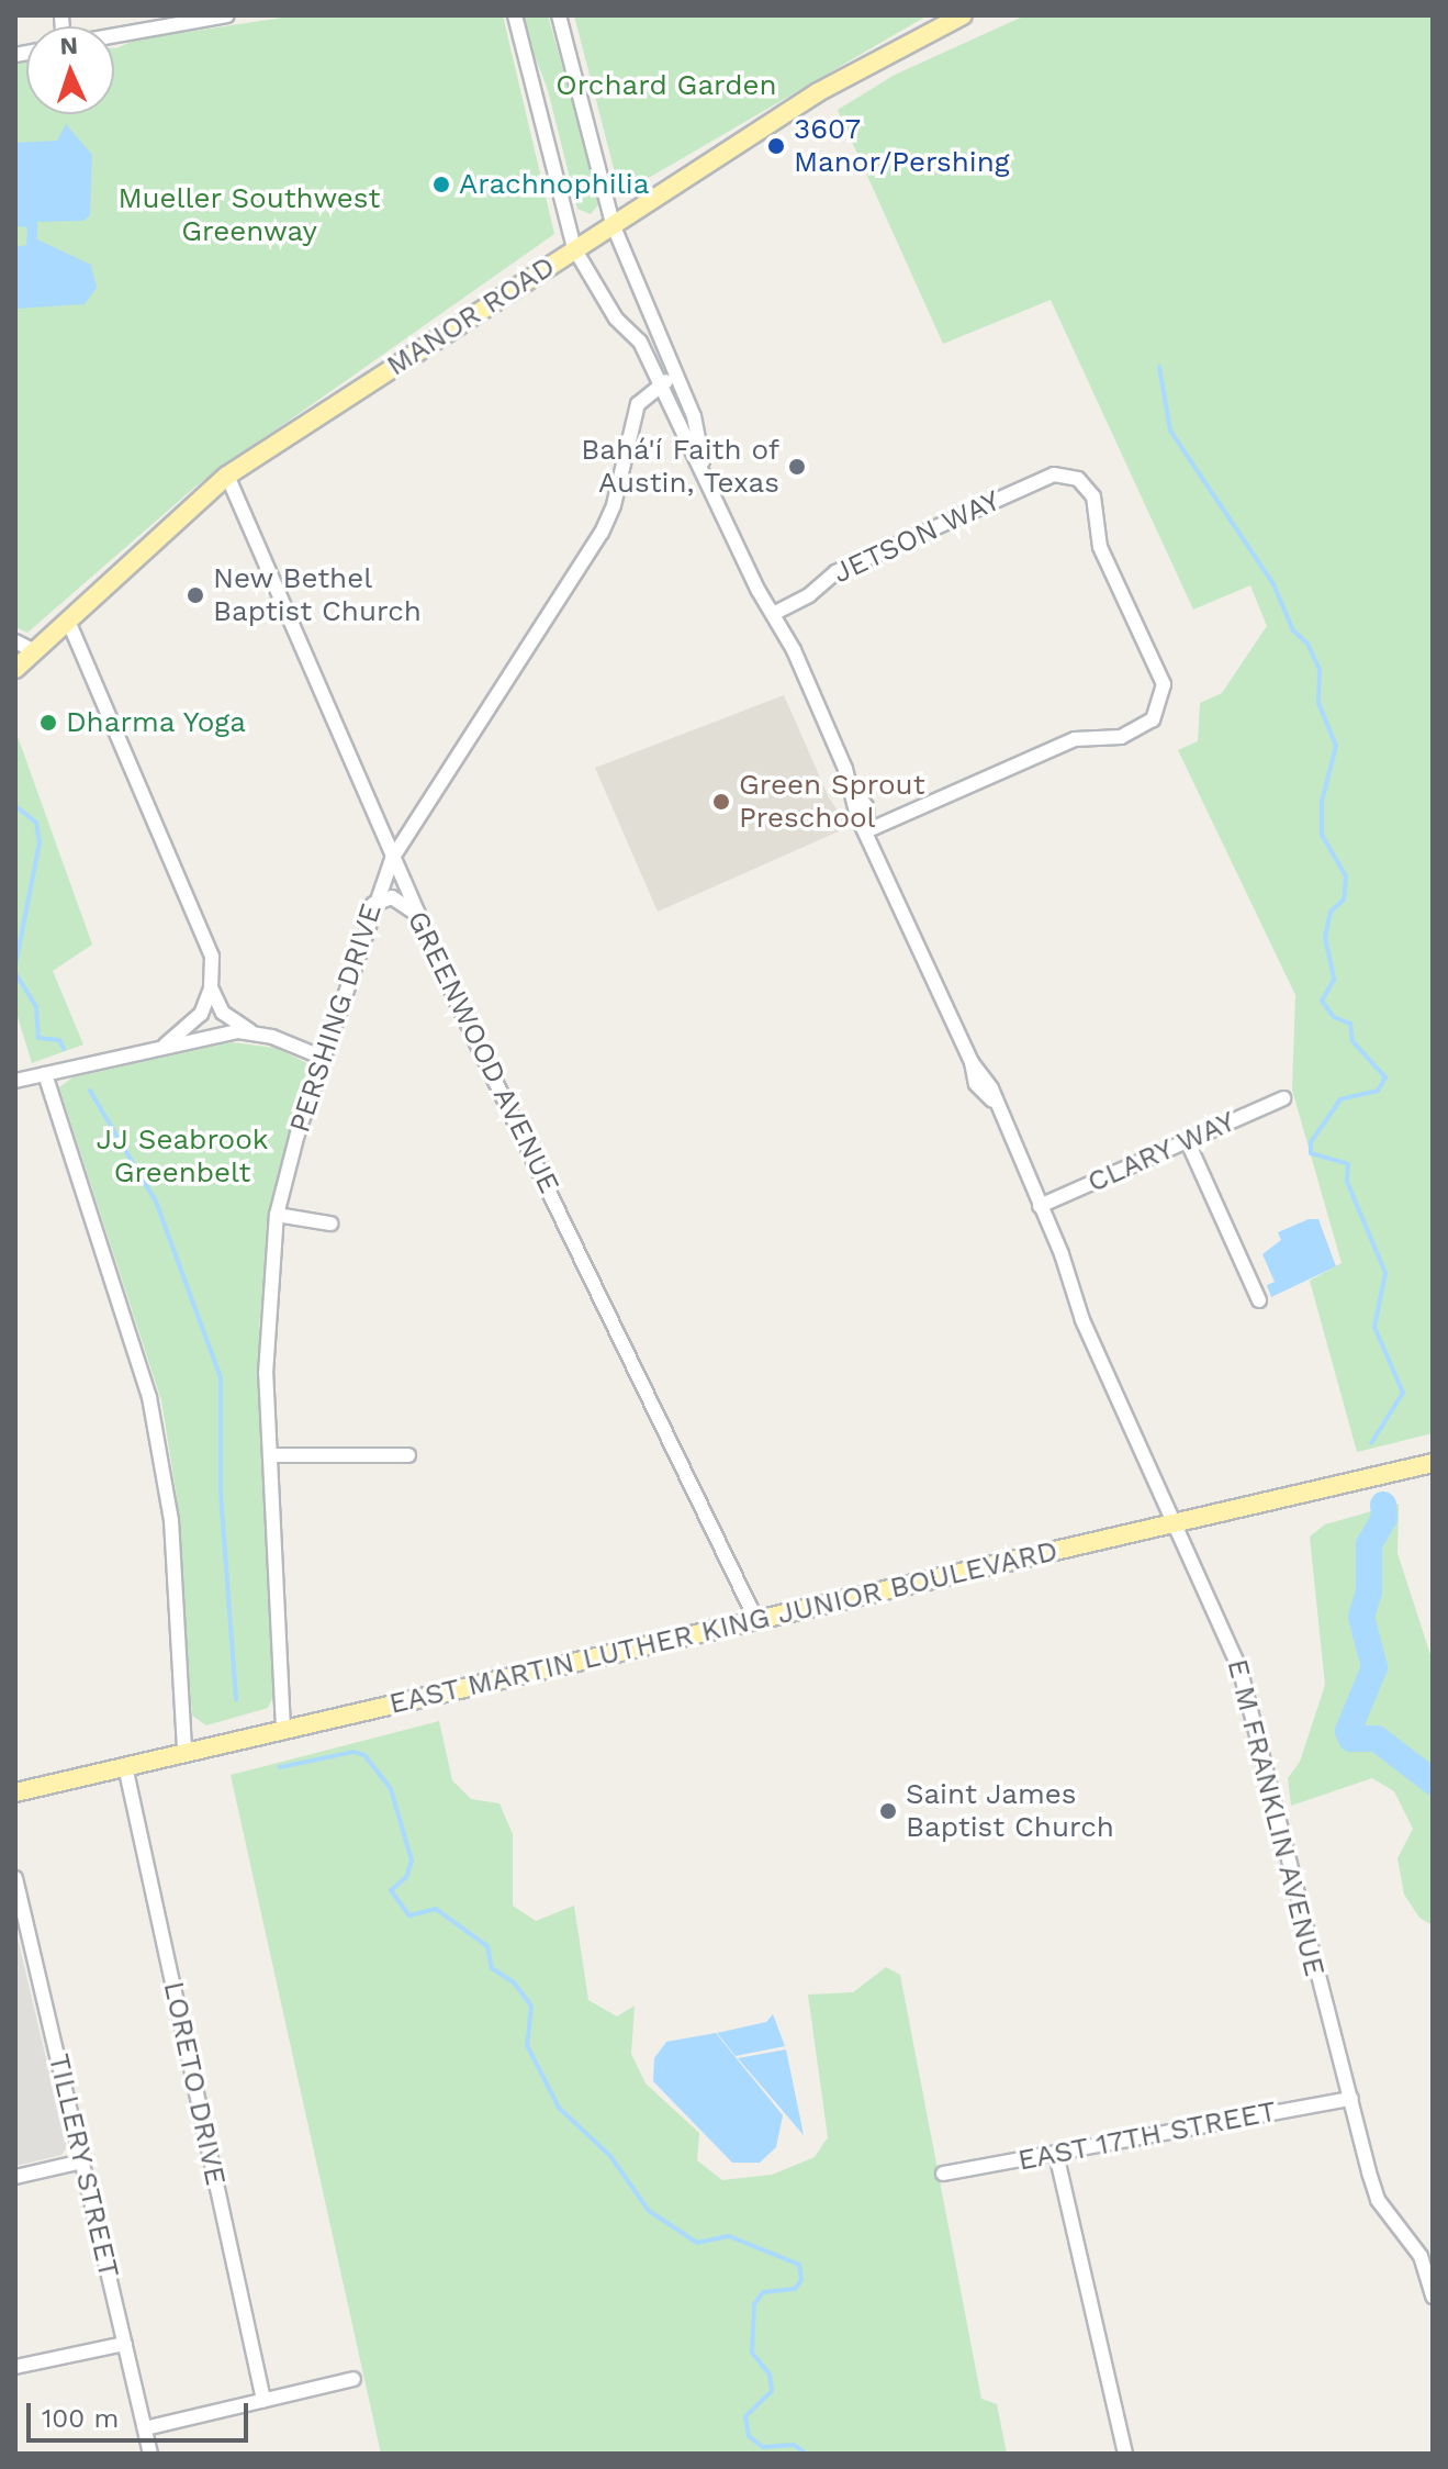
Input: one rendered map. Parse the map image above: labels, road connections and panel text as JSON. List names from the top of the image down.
{
  "streets": {
    "main road": ["MANOR ROAD", "EAST MARTIN LUTHER KING JUNIOR BOULEVARD"],
    "street": [
      "JETSON WAY",
      "PERSHING DRIVE",
      "GREENWOOD AVENUE",
      "CLARY WAY",
      "E M FRANKLIN AVENUE",
      "LORETO DRIVE",
      "EAST 17TH STREET",
      "TILLERY STREET"
    ]
  },
  "crossings": [
    ["MANOR ROAD", "GREENWOOD AVENUE"],
    ["JETSON WAY", "E M FRANKLIN AVENUE"],
    ["PERSHING DRIVE", "GREENWOOD AVENUE"],
    ["PERSHING DRIVE", "EAST MARTIN LUTHER KING JUNIOR BOULEVARD"],
    ["PERSHING DRIVE", "E M FRANKLIN AVENUE"],
    ["GREENWOOD AVENUE", "EAST MARTIN LUTHER KING JUNIOR BOULEVARD"],
    ["CLARY WAY", "E M FRANKLIN AVENUE"],
    ["EAST MARTIN LUTHER KING JUNIOR BOULEVARD", "E M FRANKLIN AVENUE"],
    ["EAST MARTIN LUTHER KING JUNIOR BOULEVARD", "LORETO DRIVE"],
    ["E M FRANKLIN AVENUE", "EAST 17TH STREET"]
  ],
  "parks": ["Orchard Garden", "Mueller Southwest Greenway", "JJ Seabrook Greenbelt"],
  "places": [
    "3607 Manor/Pershing",
    "Arachnophilia",
    "Bahá'í Faith of Austin, Texas",
    "New Bethel Baptist Church",
    "Dharma Yoga",
    "Green Sprout Preschool",
    "Saint James Baptist Church"
  ],
  "scale_bar": "100 m",
  "north": "top"
}
